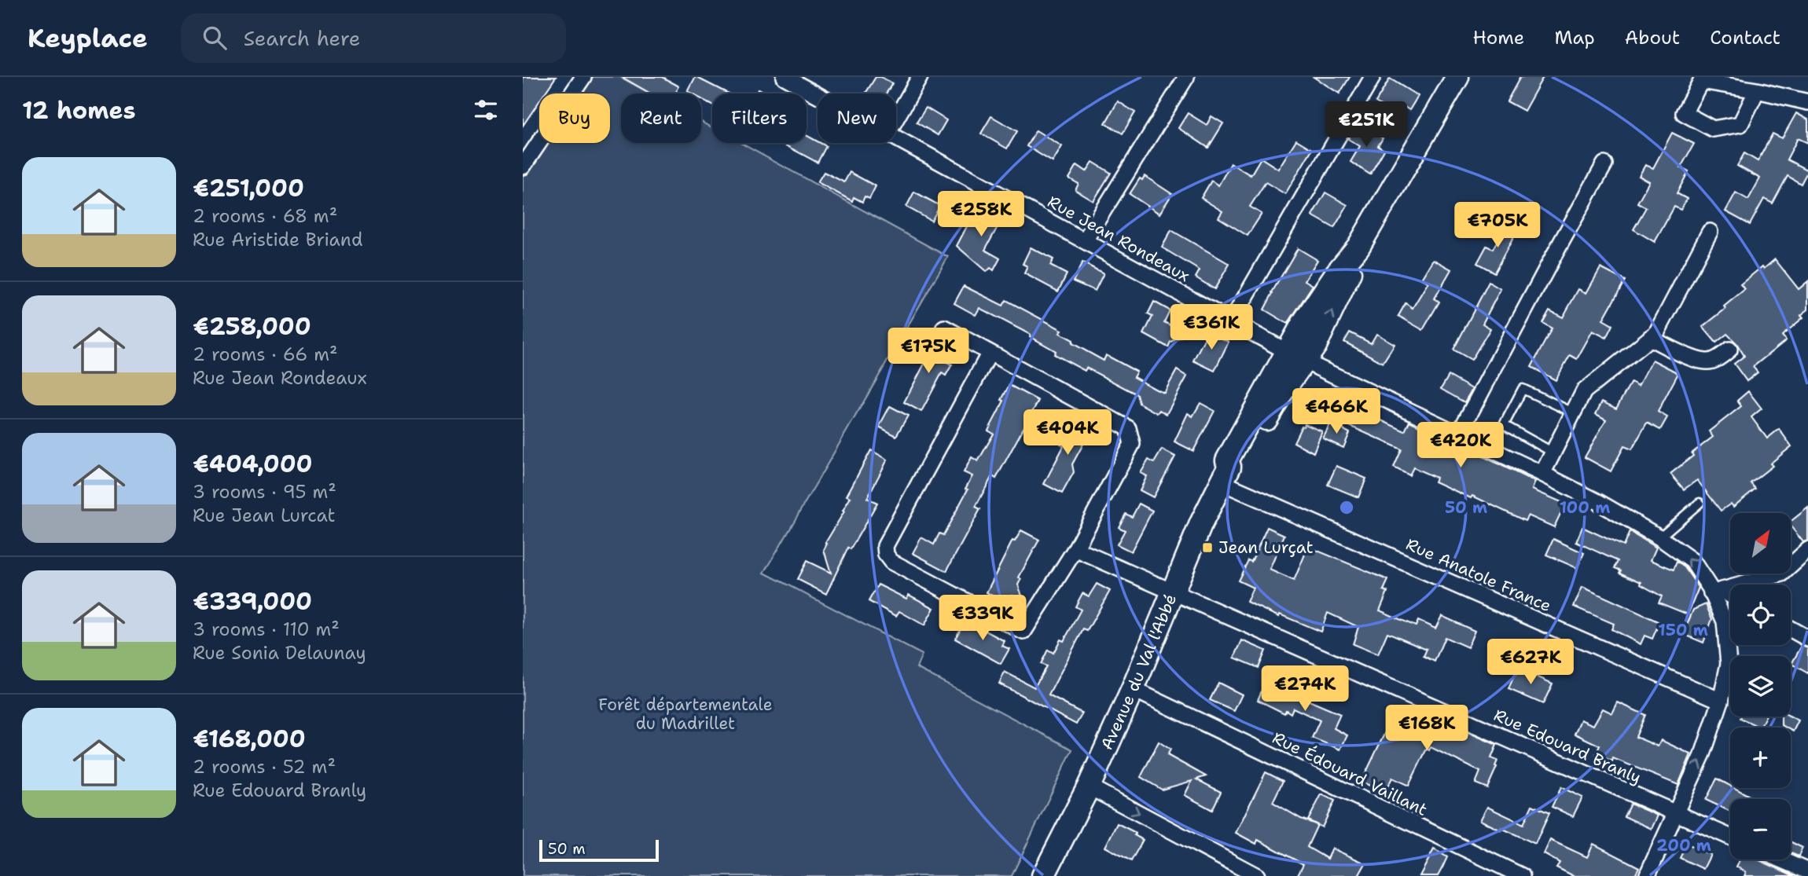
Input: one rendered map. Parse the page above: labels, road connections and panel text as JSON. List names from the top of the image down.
{
  "streets": {
    "main road": ["Avenue du Val l'Abbé"],
    "street": [
      "Rue Jean Rondeaux",
      "Rue Anatole France",
      "Rue Edouard Branly",
      "Rue Édouard Vaillant"
    ]
  },
  "crossings": [
    ["Rue Jean Rondeaux", "Rue Anatole France"],
    ["Rue Jean Rondeaux", "Avenue du Val l'Abbé"],
    ["Rue Jean Rondeaux", "Rue Edouard Branly"],
    ["Rue Anatole France", "Avenue du Val l'Abbé"],
    ["Avenue du Val l'Abbé", "Rue Edouard Branly"],
    ["Avenue du Val l'Abbé", "Rue Édouard Vaillant"]
  ],
  "parks": ["Forêt départementale du Madrillet"],
  "places": {
    "transit": ["Jean Lurçat"]
  },
  "scale_bar": "50 m",
  "north": "top right",
  "page": {
    "header": "Keyplace",
    "search": "Search here",
    "nav": [
      "Home",
      "Map",
      "About",
      "Contact"
    ],
    "heading": "12 homes",
    "chip": [
      "Buy",
      "Rent",
      "Filters",
      "New"
    ],
    "price": [
      "€251K",
      "€258K",
      "€705K",
      "€361K",
      "€175K",
      "€466K",
      "€404K",
      "€420K",
      "€339K",
      "€627K",
      "€274K",
      "€168K"
    ],
    "list": [
      {
        "name": "€251,000",
        "note": "2 rooms · 68 m² · Rue Aristide Briand"
      },
      {
        "name": "€258,000",
        "note": "2 rooms · 66 m² · Rue Jean Rondeaux"
      },
      {
        "name": "€404,000",
        "note": "3 rooms · 95 m² · Rue Jean Lurcat"
      },
      {
        "name": "€339,000",
        "note": "3 rooms · 110 m² · Rue Sonia Delaunay"
      },
      {
        "name": "€168,000",
        "note": "2 rooms · 52 m² · Rue Edouard Branly"
      }
    ],
    "map_buttons": ["+", "−"],
    "scale": "50 m"
  },
  "rings": [
    "50 m",
    "100 m",
    "150 m",
    "200 m"
  ]
}
